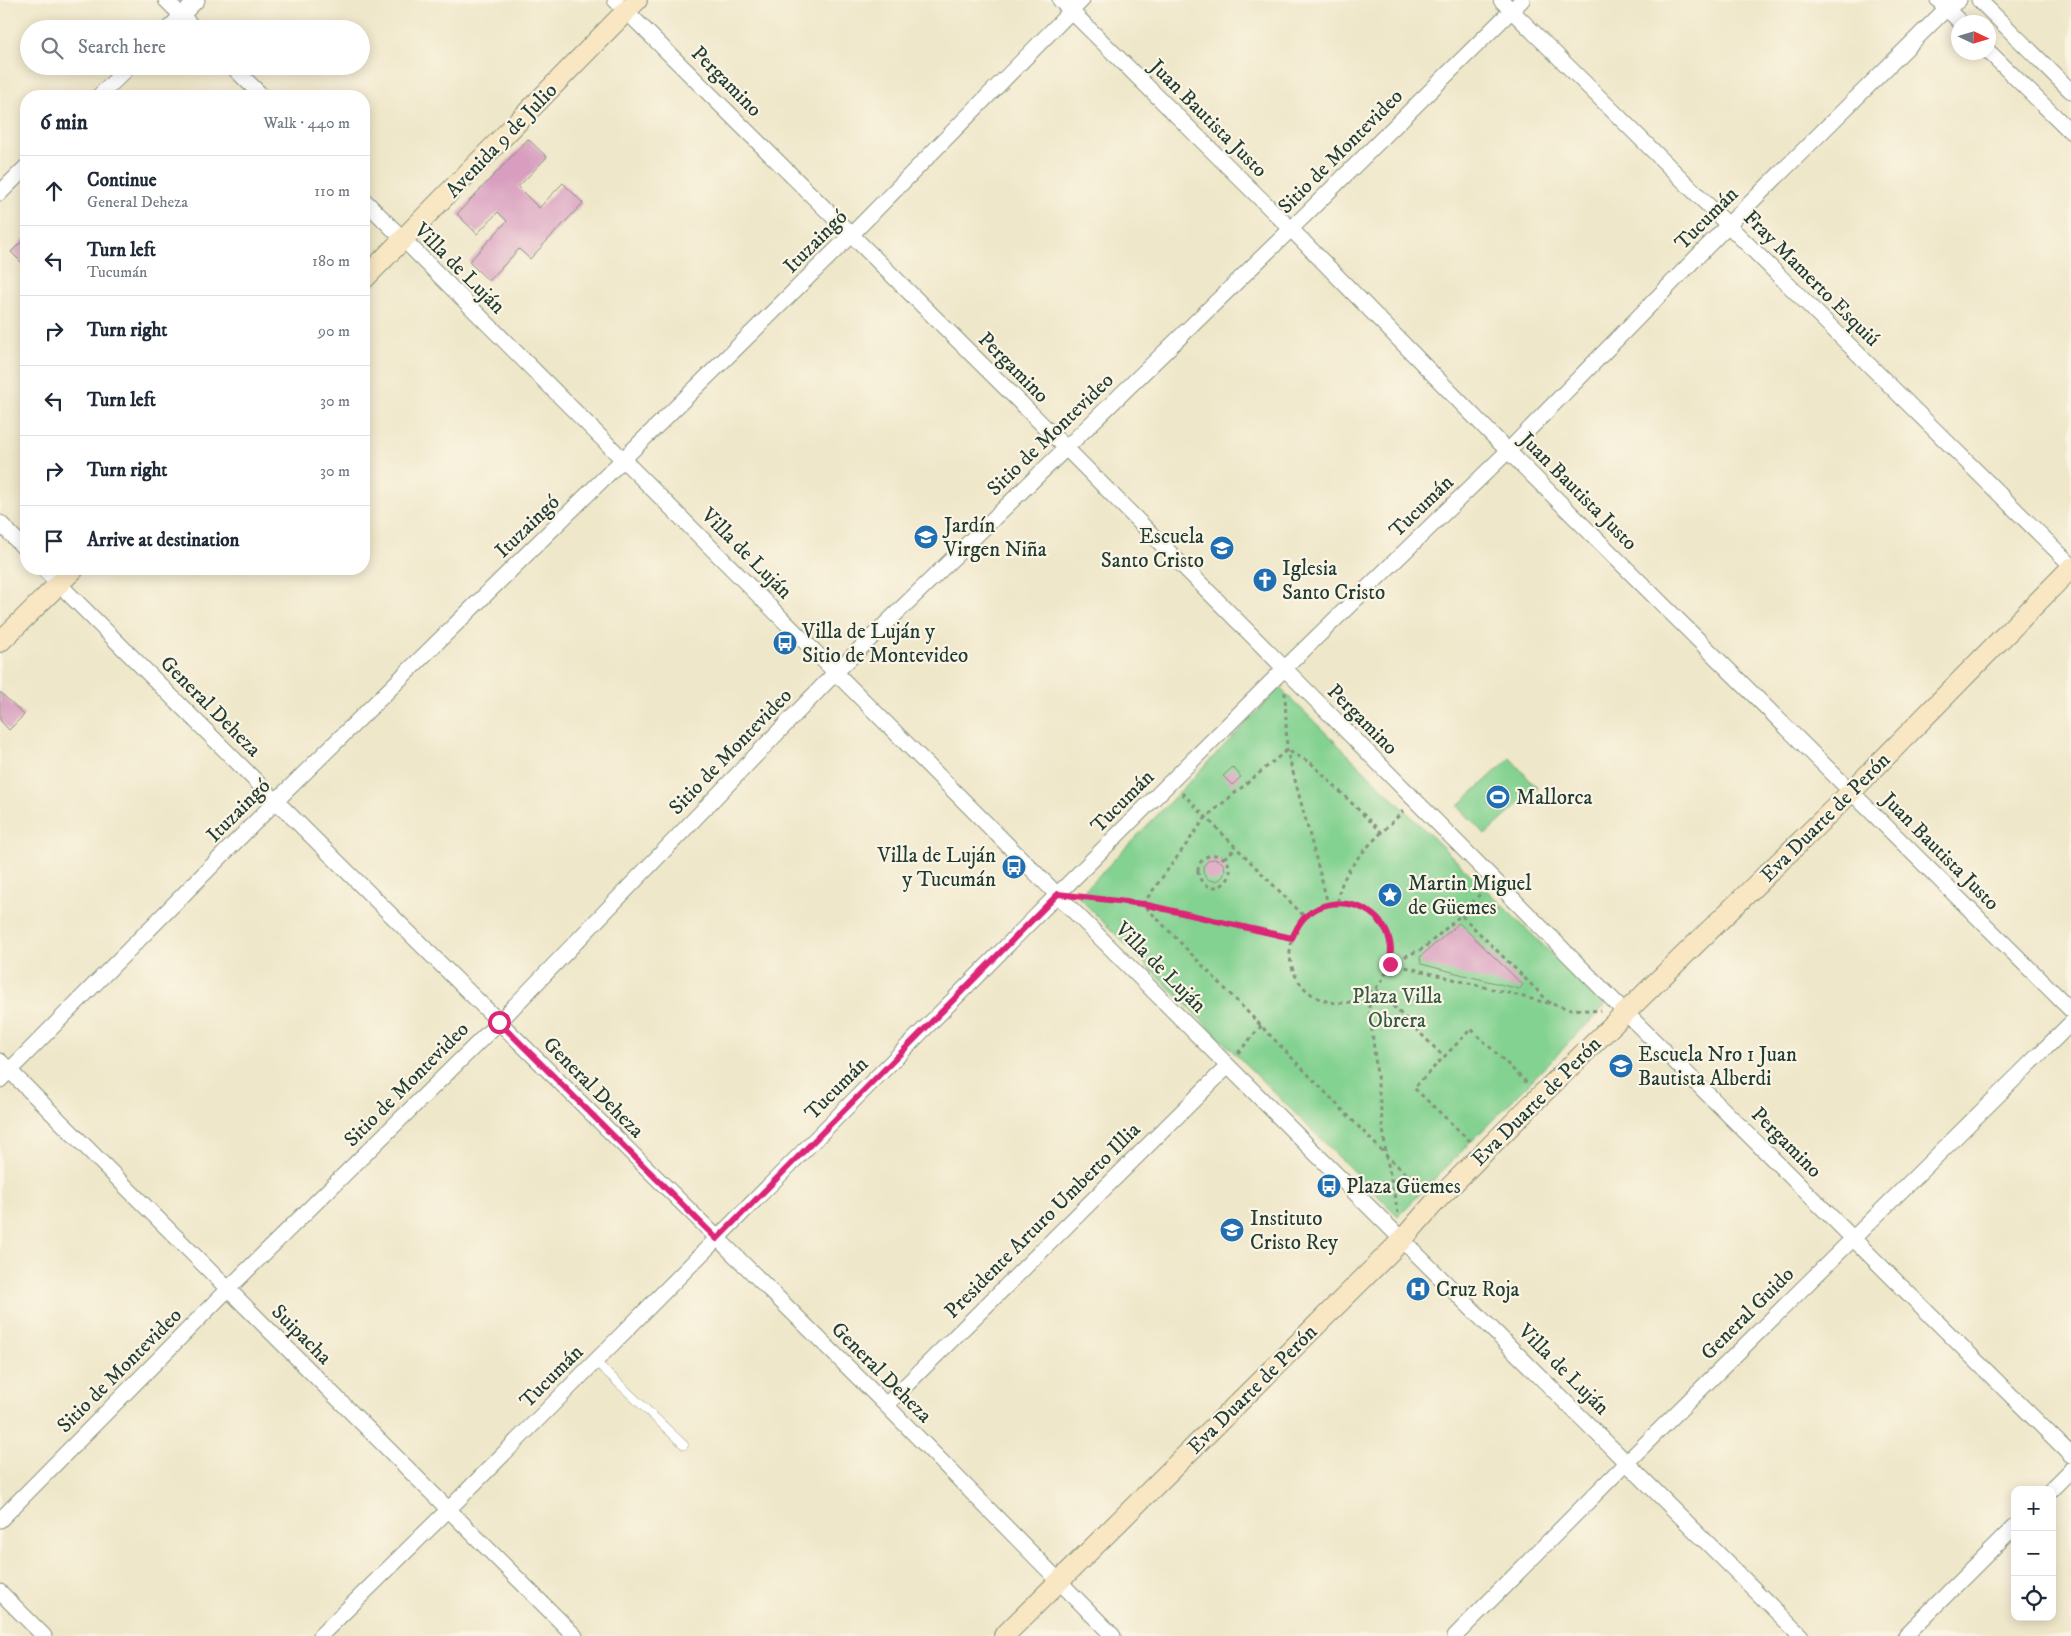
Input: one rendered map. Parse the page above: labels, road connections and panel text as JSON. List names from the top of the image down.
{
  "streets": {
    "main road": ["Avenida 9 de Julio", "Eva Duarte de Perón"],
    "street": [
      "Pergamino",
      "Juan Bautista Justo",
      "Sitio de Montevideo",
      "Tucumán",
      "Ituzaingó",
      "Villa de Luján",
      "Fray Mamerto Esquiú",
      "General Deheza",
      "Presidente Arturo Umberto Illia",
      "General Guido",
      "Suipacha"
    ]
  },
  "crossings": [
    ["Pergamino", "Avenida 9 de Julio"],
    ["Pergamino", "Sitio de Montevideo"],
    ["Pergamino", "Tucumán"],
    ["Pergamino", "Ituzaingó"],
    ["Pergamino", "Eva Duarte de Perón"],
    ["Pergamino", "General Guido"],
    ["Juan Bautista Justo", "Sitio de Montevideo"],
    ["Juan Bautista Justo", "Tucumán"],
    ["Juan Bautista Justo", "Ituzaingó"],
    ["Juan Bautista Justo", "Eva Duarte de Perón"],
    ["Avenida 9 de Julio", "Villa de Luján"],
    ["Sitio de Montevideo", "Villa de Luján"],
    ["Sitio de Montevideo", "Fray Mamerto Esquiú"],
    ["Sitio de Montevideo", "General Deheza"],
    ["Sitio de Montevideo", "Suipacha"],
    ["Tucumán", "Villa de Luján"],
    ["Tucumán", "Fray Mamerto Esquiú"],
    ["Tucumán", "General Deheza"],
    ["Tucumán", "Suipacha"],
    ["Ituzaingó", "Villa de Luján"],
    ["Ituzaingó", "General Deheza"],
    ["Ituzaingó", "Suipacha"],
    ["Villa de Luján", "Eva Duarte de Perón"],
    ["Villa de Luján", "Presidente Arturo Umberto Illia"],
    ["Villa de Luján", "General Guido"],
    ["Fray Mamerto Esquiú", "Eva Duarte de Perón"],
    ["General Deheza", "Eva Duarte de Perón"],
    ["General Deheza", "Presidente Arturo Umberto Illia"]
  ],
  "parks": ["Plaza Villa Obrera"],
  "places": {
    "school or university": [
      "Jardín Virgen Niña",
      "Escuela Santo Cristo",
      "Escuela Nro 1 Juan Bautista Alberdi",
      "Instituto Cristo Rey"
    ],
    "church": ["Iglesia Santo Cristo"],
    "bus stop": ["Villa de Luján y Sitio de Montevideo", "Villa de Luján y Tucumán", "Plaza Güemes"],
    "sports": ["Mallorca"],
    "place": ["Martin Miguel de Güemes"],
    "hospital": ["Cruz Roja"]
  },
  "north": "right",
  "page": {
    "search": "Search here",
    "heading": ["6 min", "Walk · 440 m"],
    "list": [
      ["Continue", "General Deheza", "110 m"],
      ["Turn left", "Tucumán", "180 m"],
      ["Turn right", "90 m"],
      ["Turn left", "30 m"],
      ["Turn right", "30 m"],
      "Arrive at destination"
    ],
    "map_buttons": ["+", "−"]
  }
}
